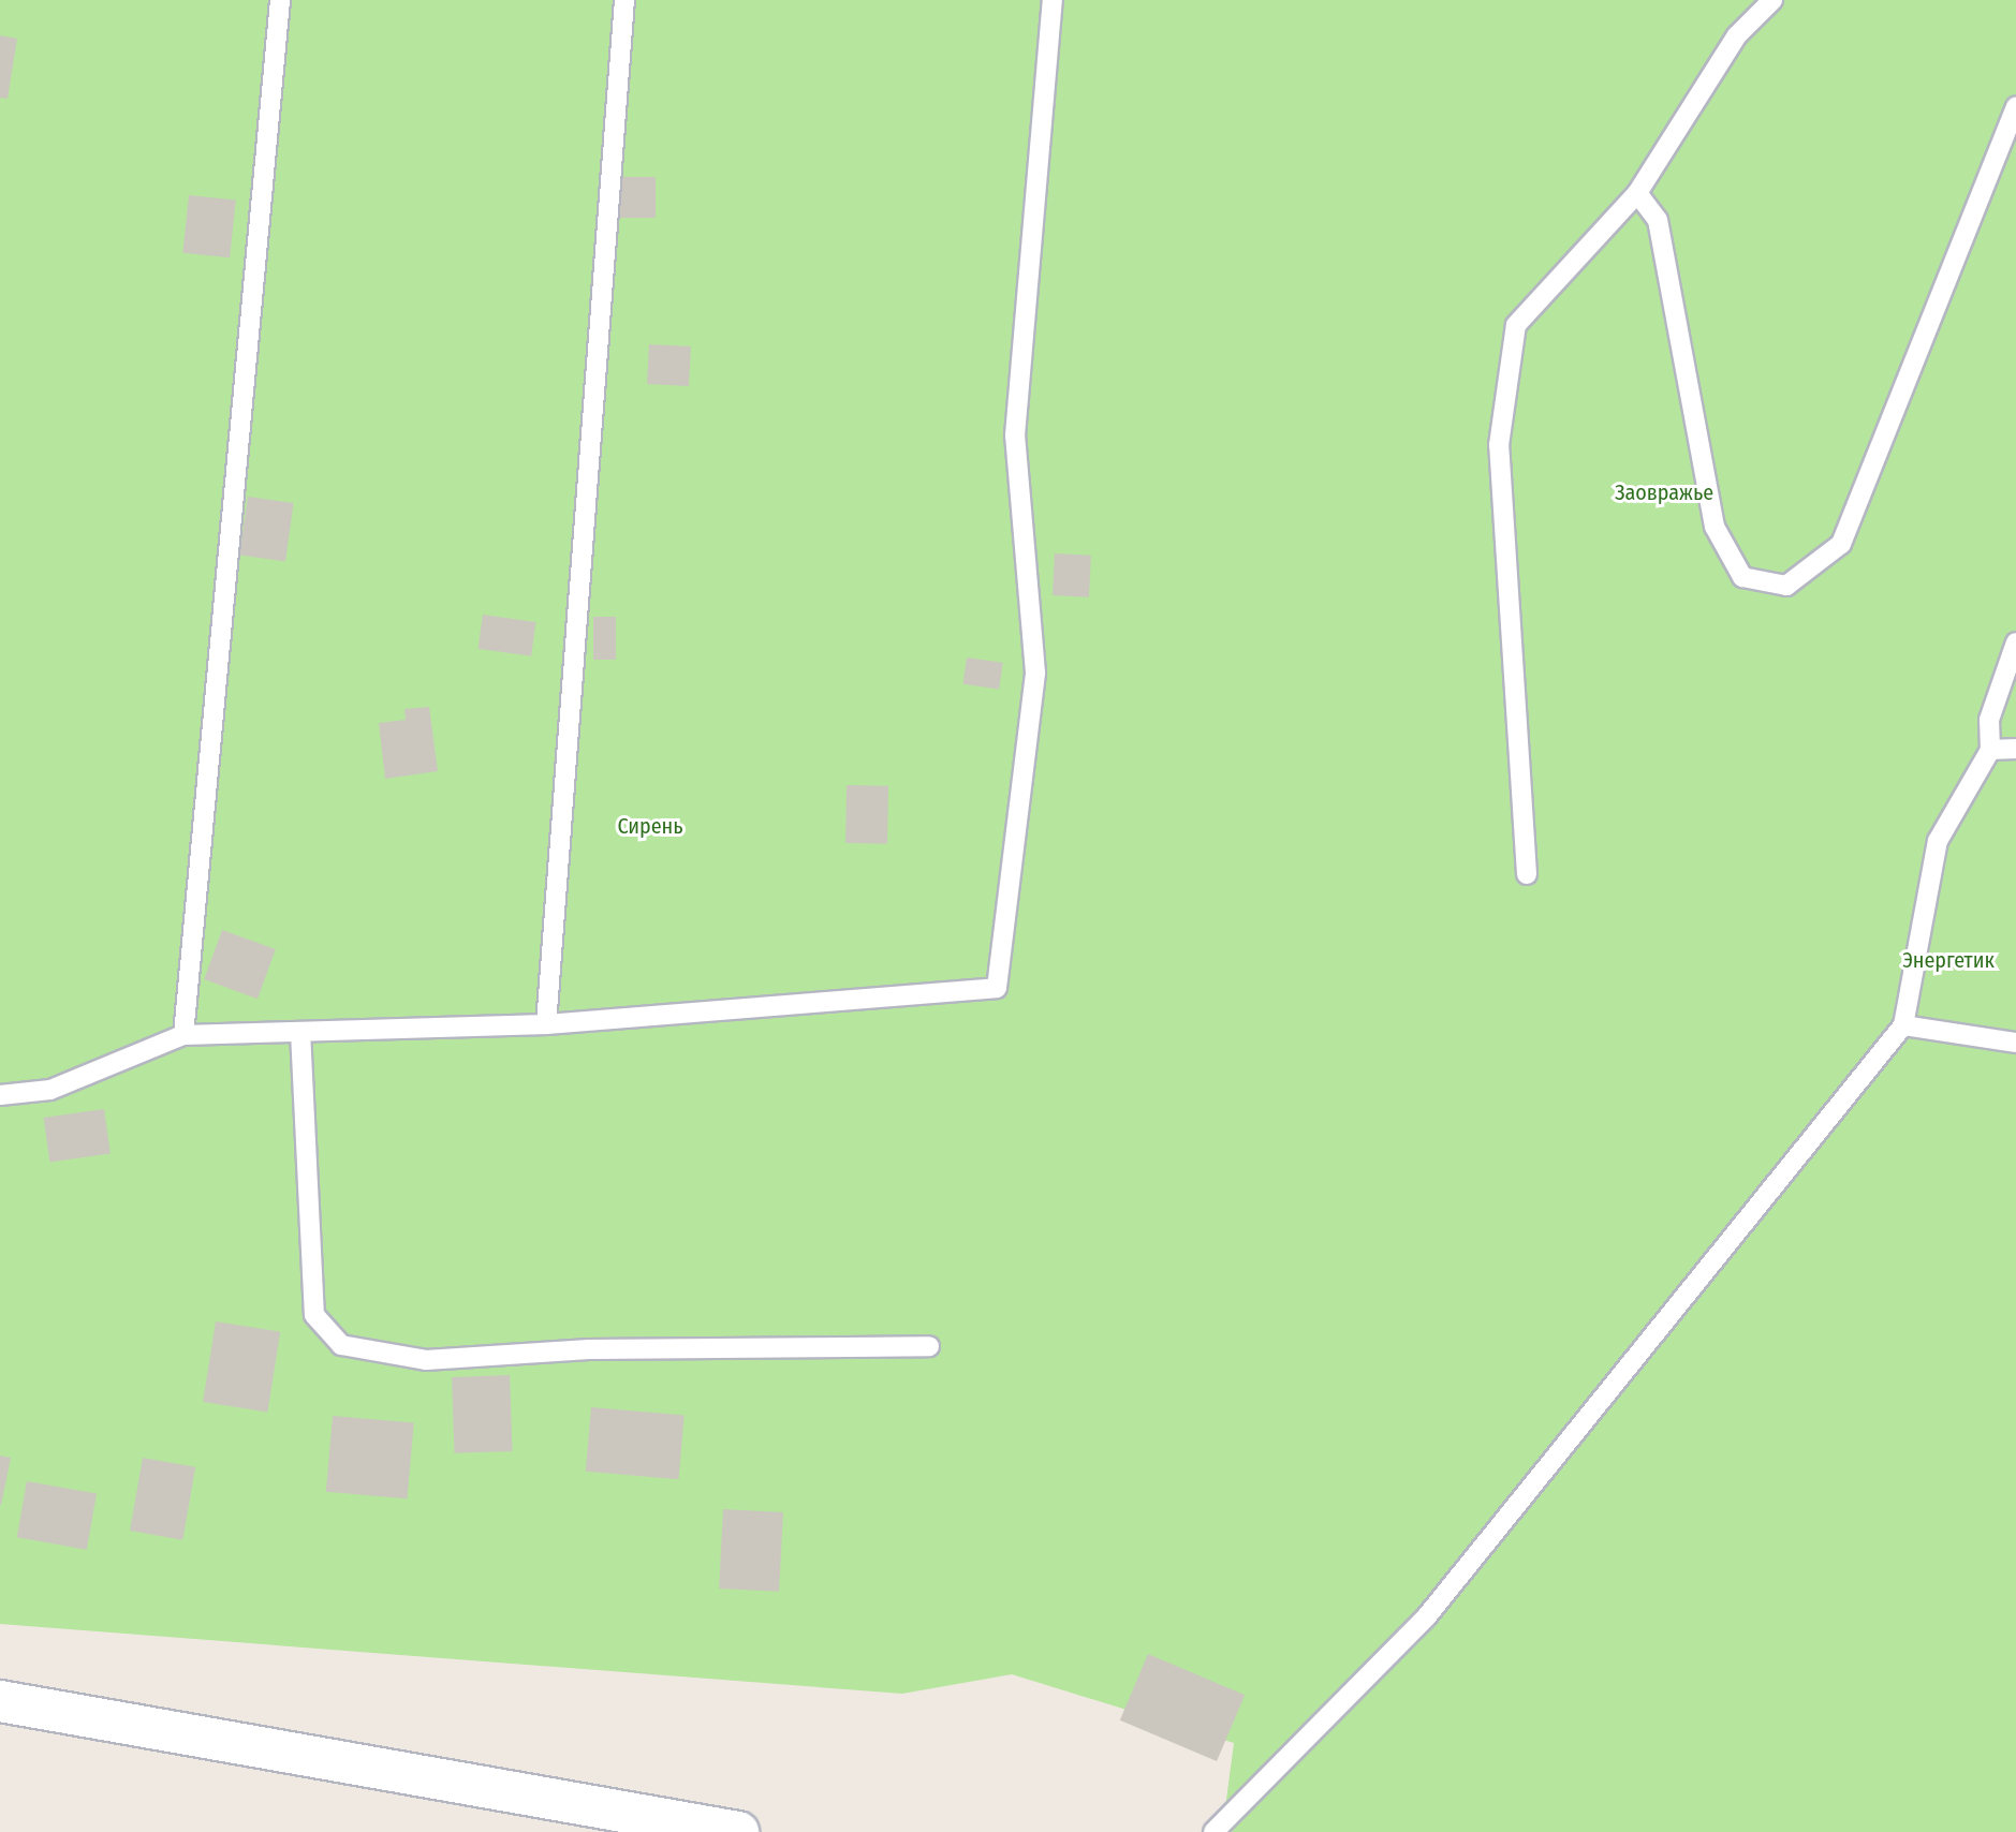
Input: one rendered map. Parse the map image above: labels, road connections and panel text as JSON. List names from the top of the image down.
{
  "parks": ["Заовражье", "Сирень", "Энергетик"]
}
